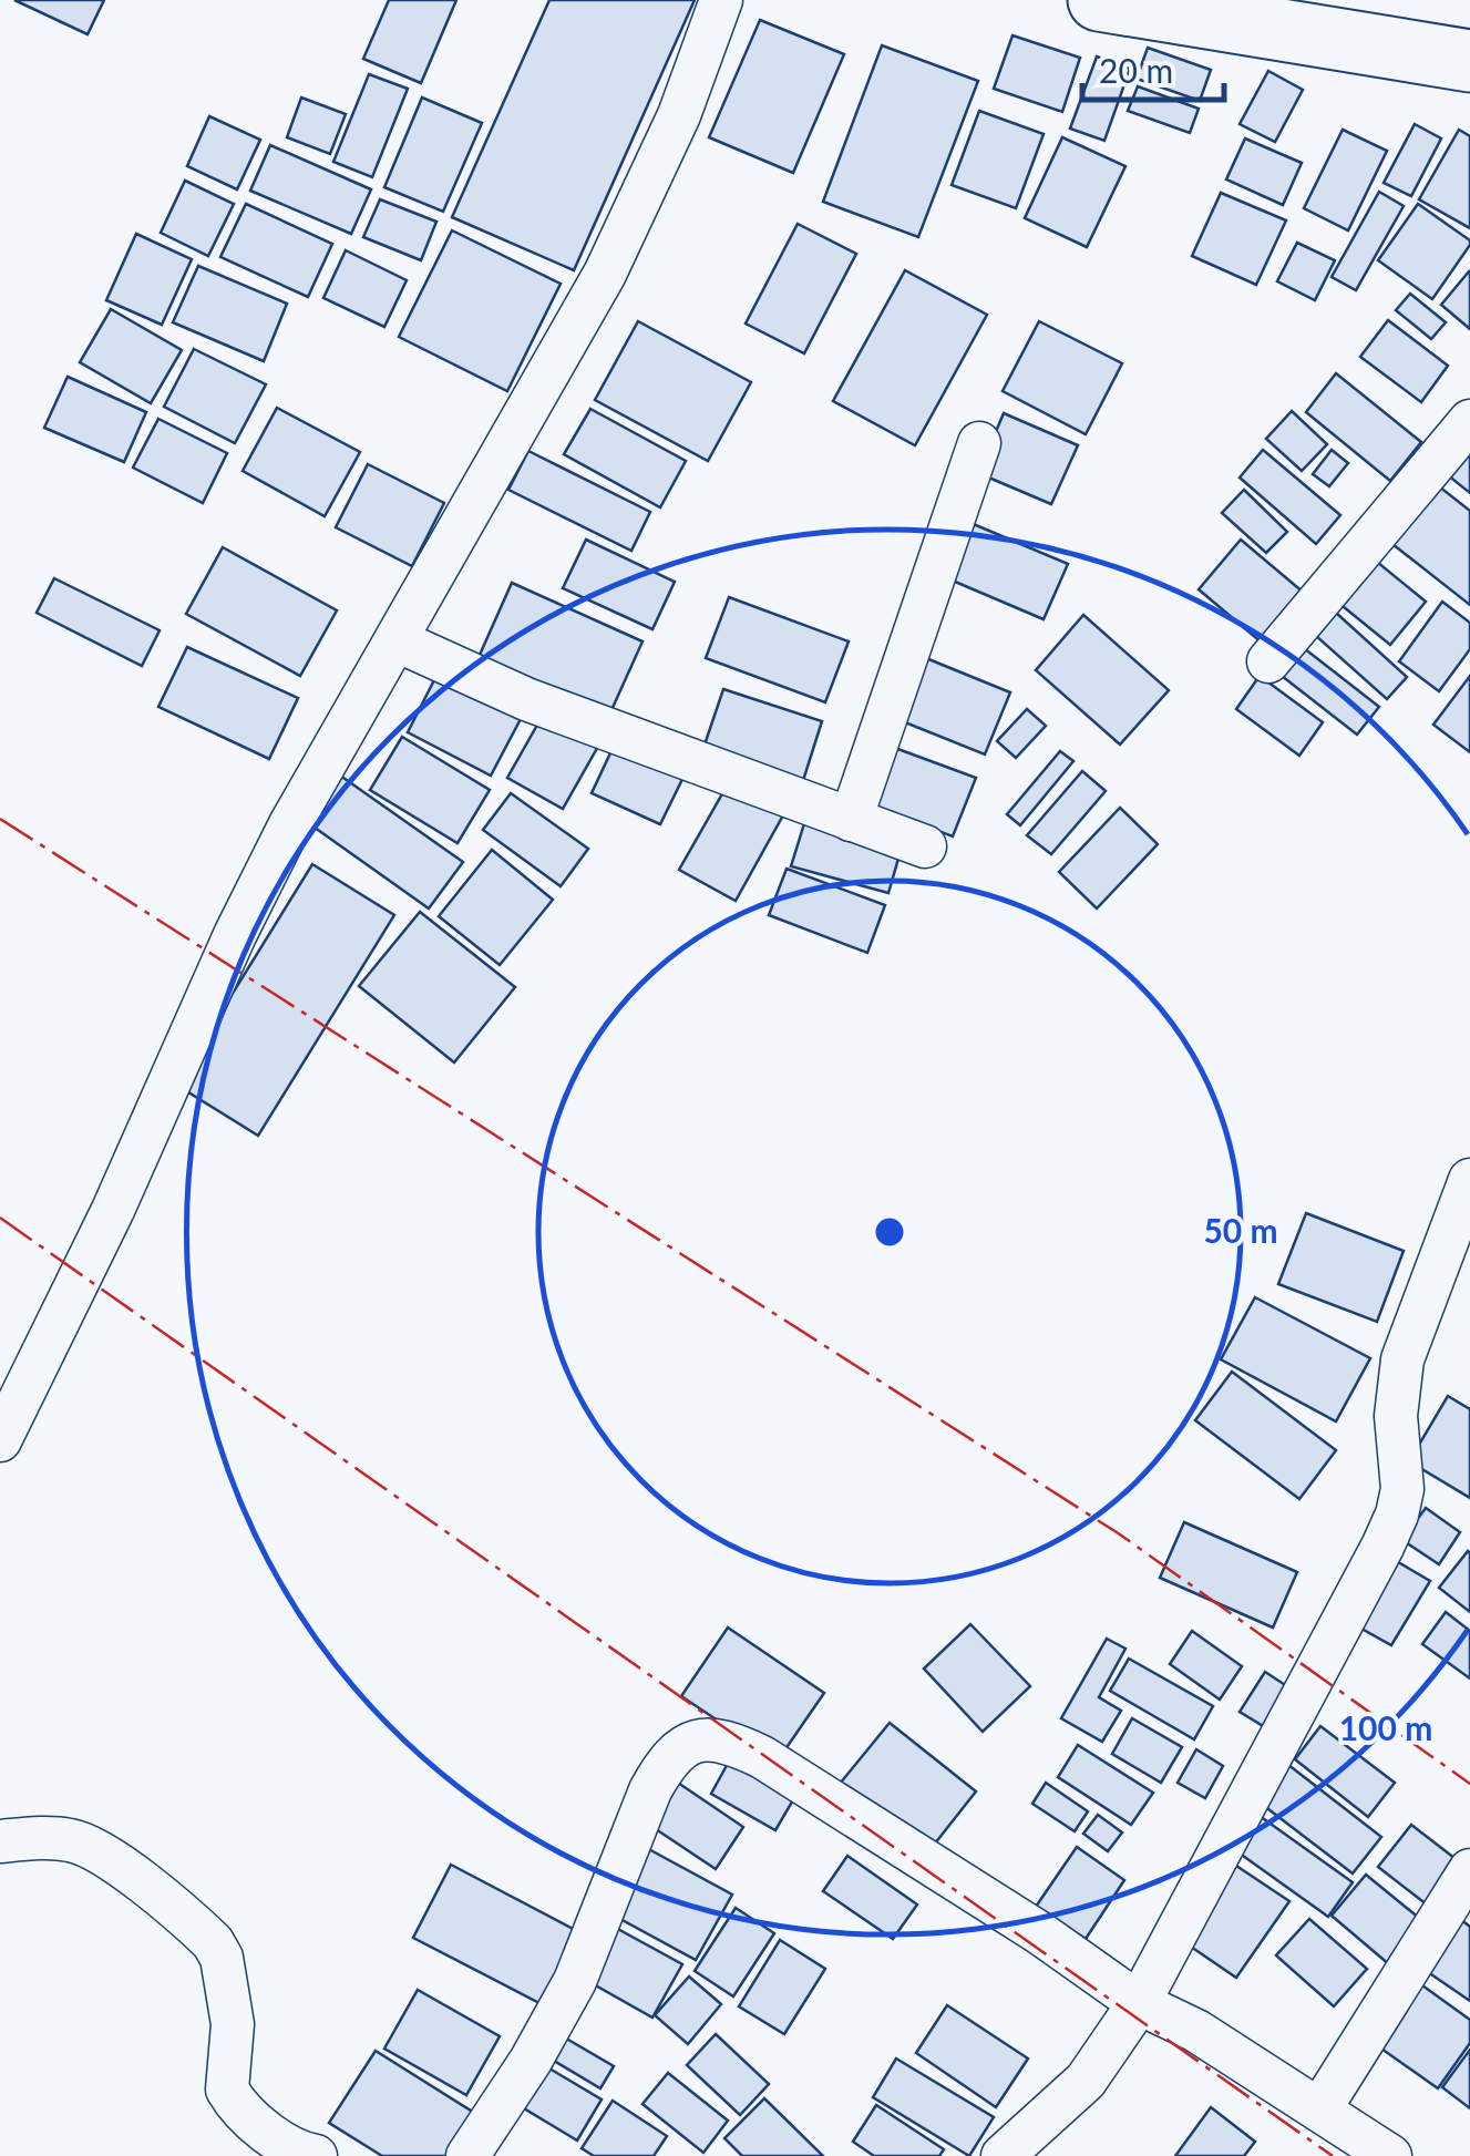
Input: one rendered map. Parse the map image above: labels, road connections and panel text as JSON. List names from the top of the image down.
{
  "scale_bar": "20 m",
  "rings": ["50 m", "100 m"]
}
